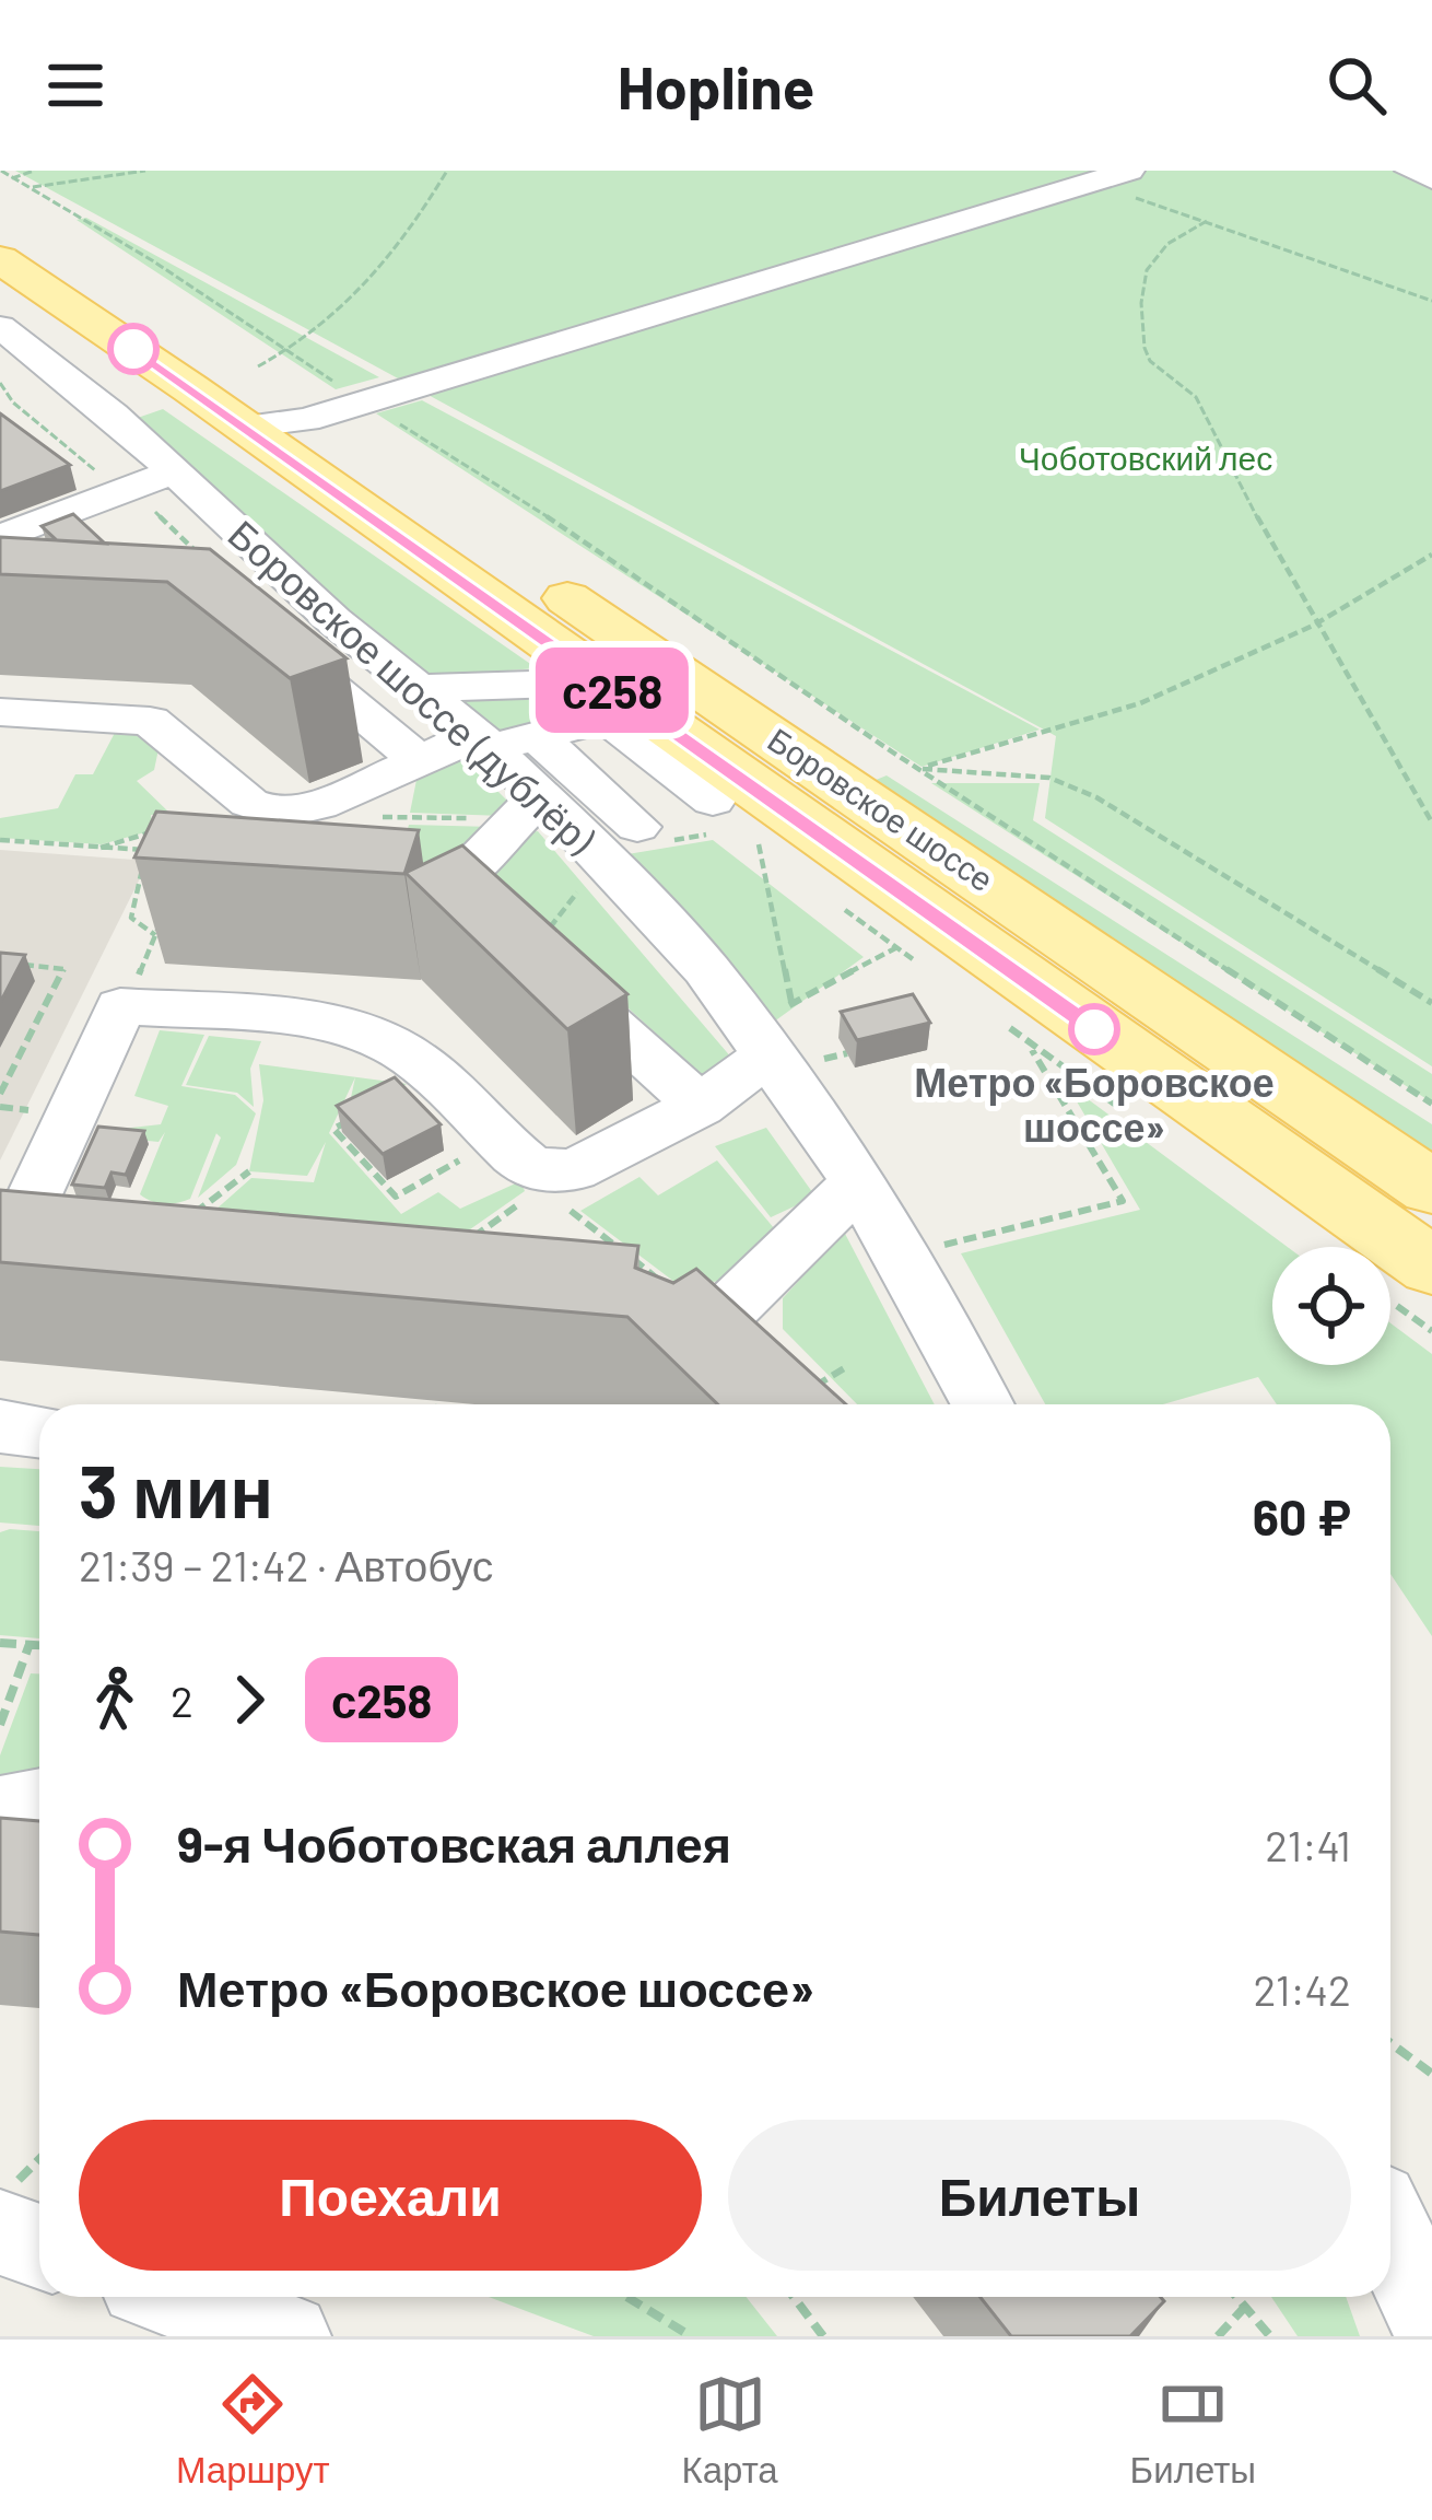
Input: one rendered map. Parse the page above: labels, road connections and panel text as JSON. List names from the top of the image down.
{
  "streets": {
    "main road": ["Боровское шоссе"],
    "street": ["Боровское шоссе (дублёр)"]
  },
  "parks": ["Чоботовский лес"],
  "places": ["Метро «Боровское шоссе»"],
  "lines": ["bus line с258"],
  "page": {
    "header": "Hopline",
    "on_map": "с258",
    "heading": ["3 мин", "21:39 – 21:42 · Автобус", "60 ₽"],
    "legs": ["2", "с258"],
    "list": [
      {
        "name": "9-я Чоботовская аллея",
        "value": "21:41"
      },
      {
        "name": "Метро «Боровское шоссе»",
        "value": "21:42"
      }
    ],
    "buttons": ["Поехали", "Билеты"],
    "tabs": ["Маршрут", "Карта", "Билеты"]
  }
}
